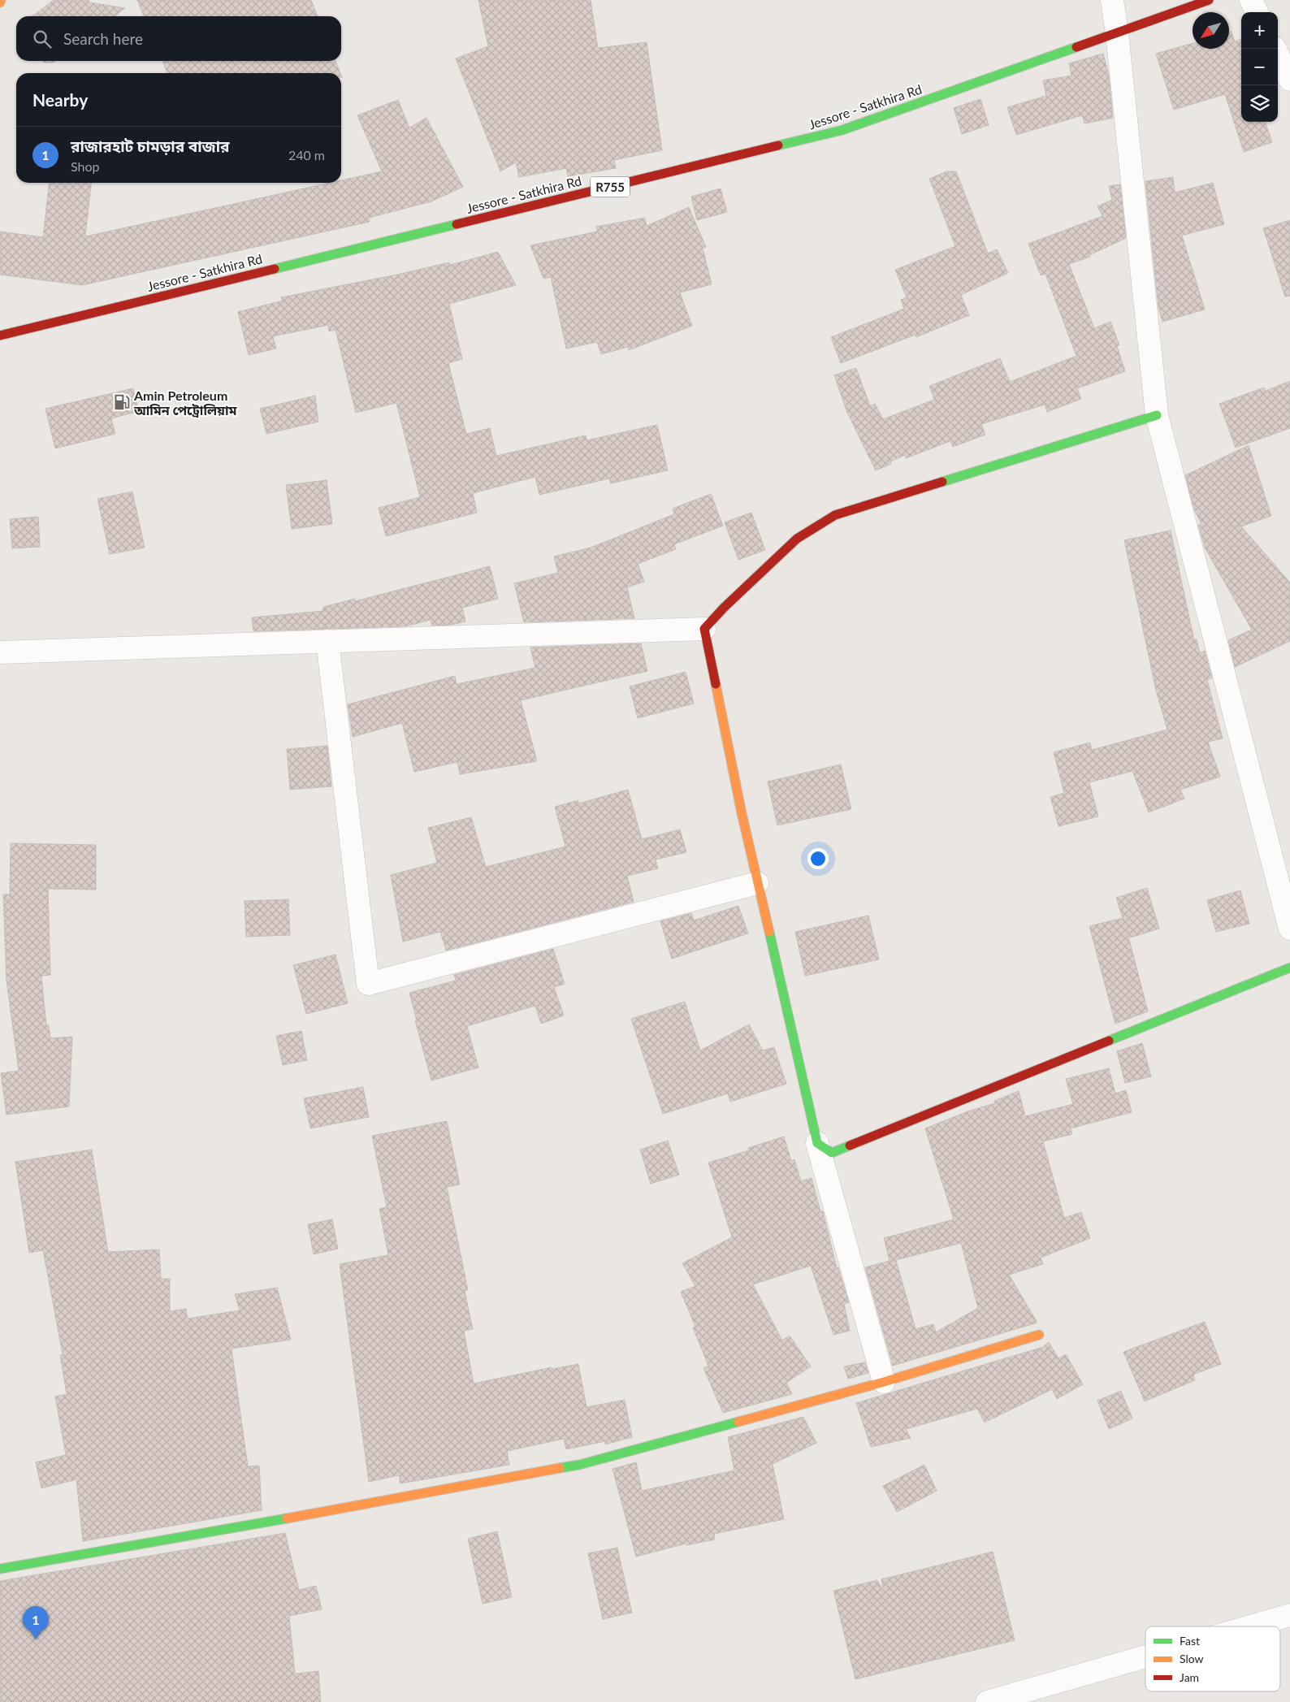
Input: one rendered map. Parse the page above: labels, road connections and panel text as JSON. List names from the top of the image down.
{
  "streets": {
    "street": ["Jessore - Satkhira Rd", "R755"]
  },
  "places": {
    "fuel station": ["Amin Petroleum আমিন পেট্রোলিয়াম"]
  },
  "legend": ["Fast", "Slow", "Jam"],
  "north": "bottom left",
  "page": {
    "map_buttons": ["+", "−"],
    "search": "Search here",
    "heading": "Nearby",
    "list": [
      {
        "mark": "1",
        "name": "রাজারহাট চামড়ার বাজার",
        "note": "Shop",
        "value": "240 m"
      }
    ],
    "pins": "1"
  }
}
